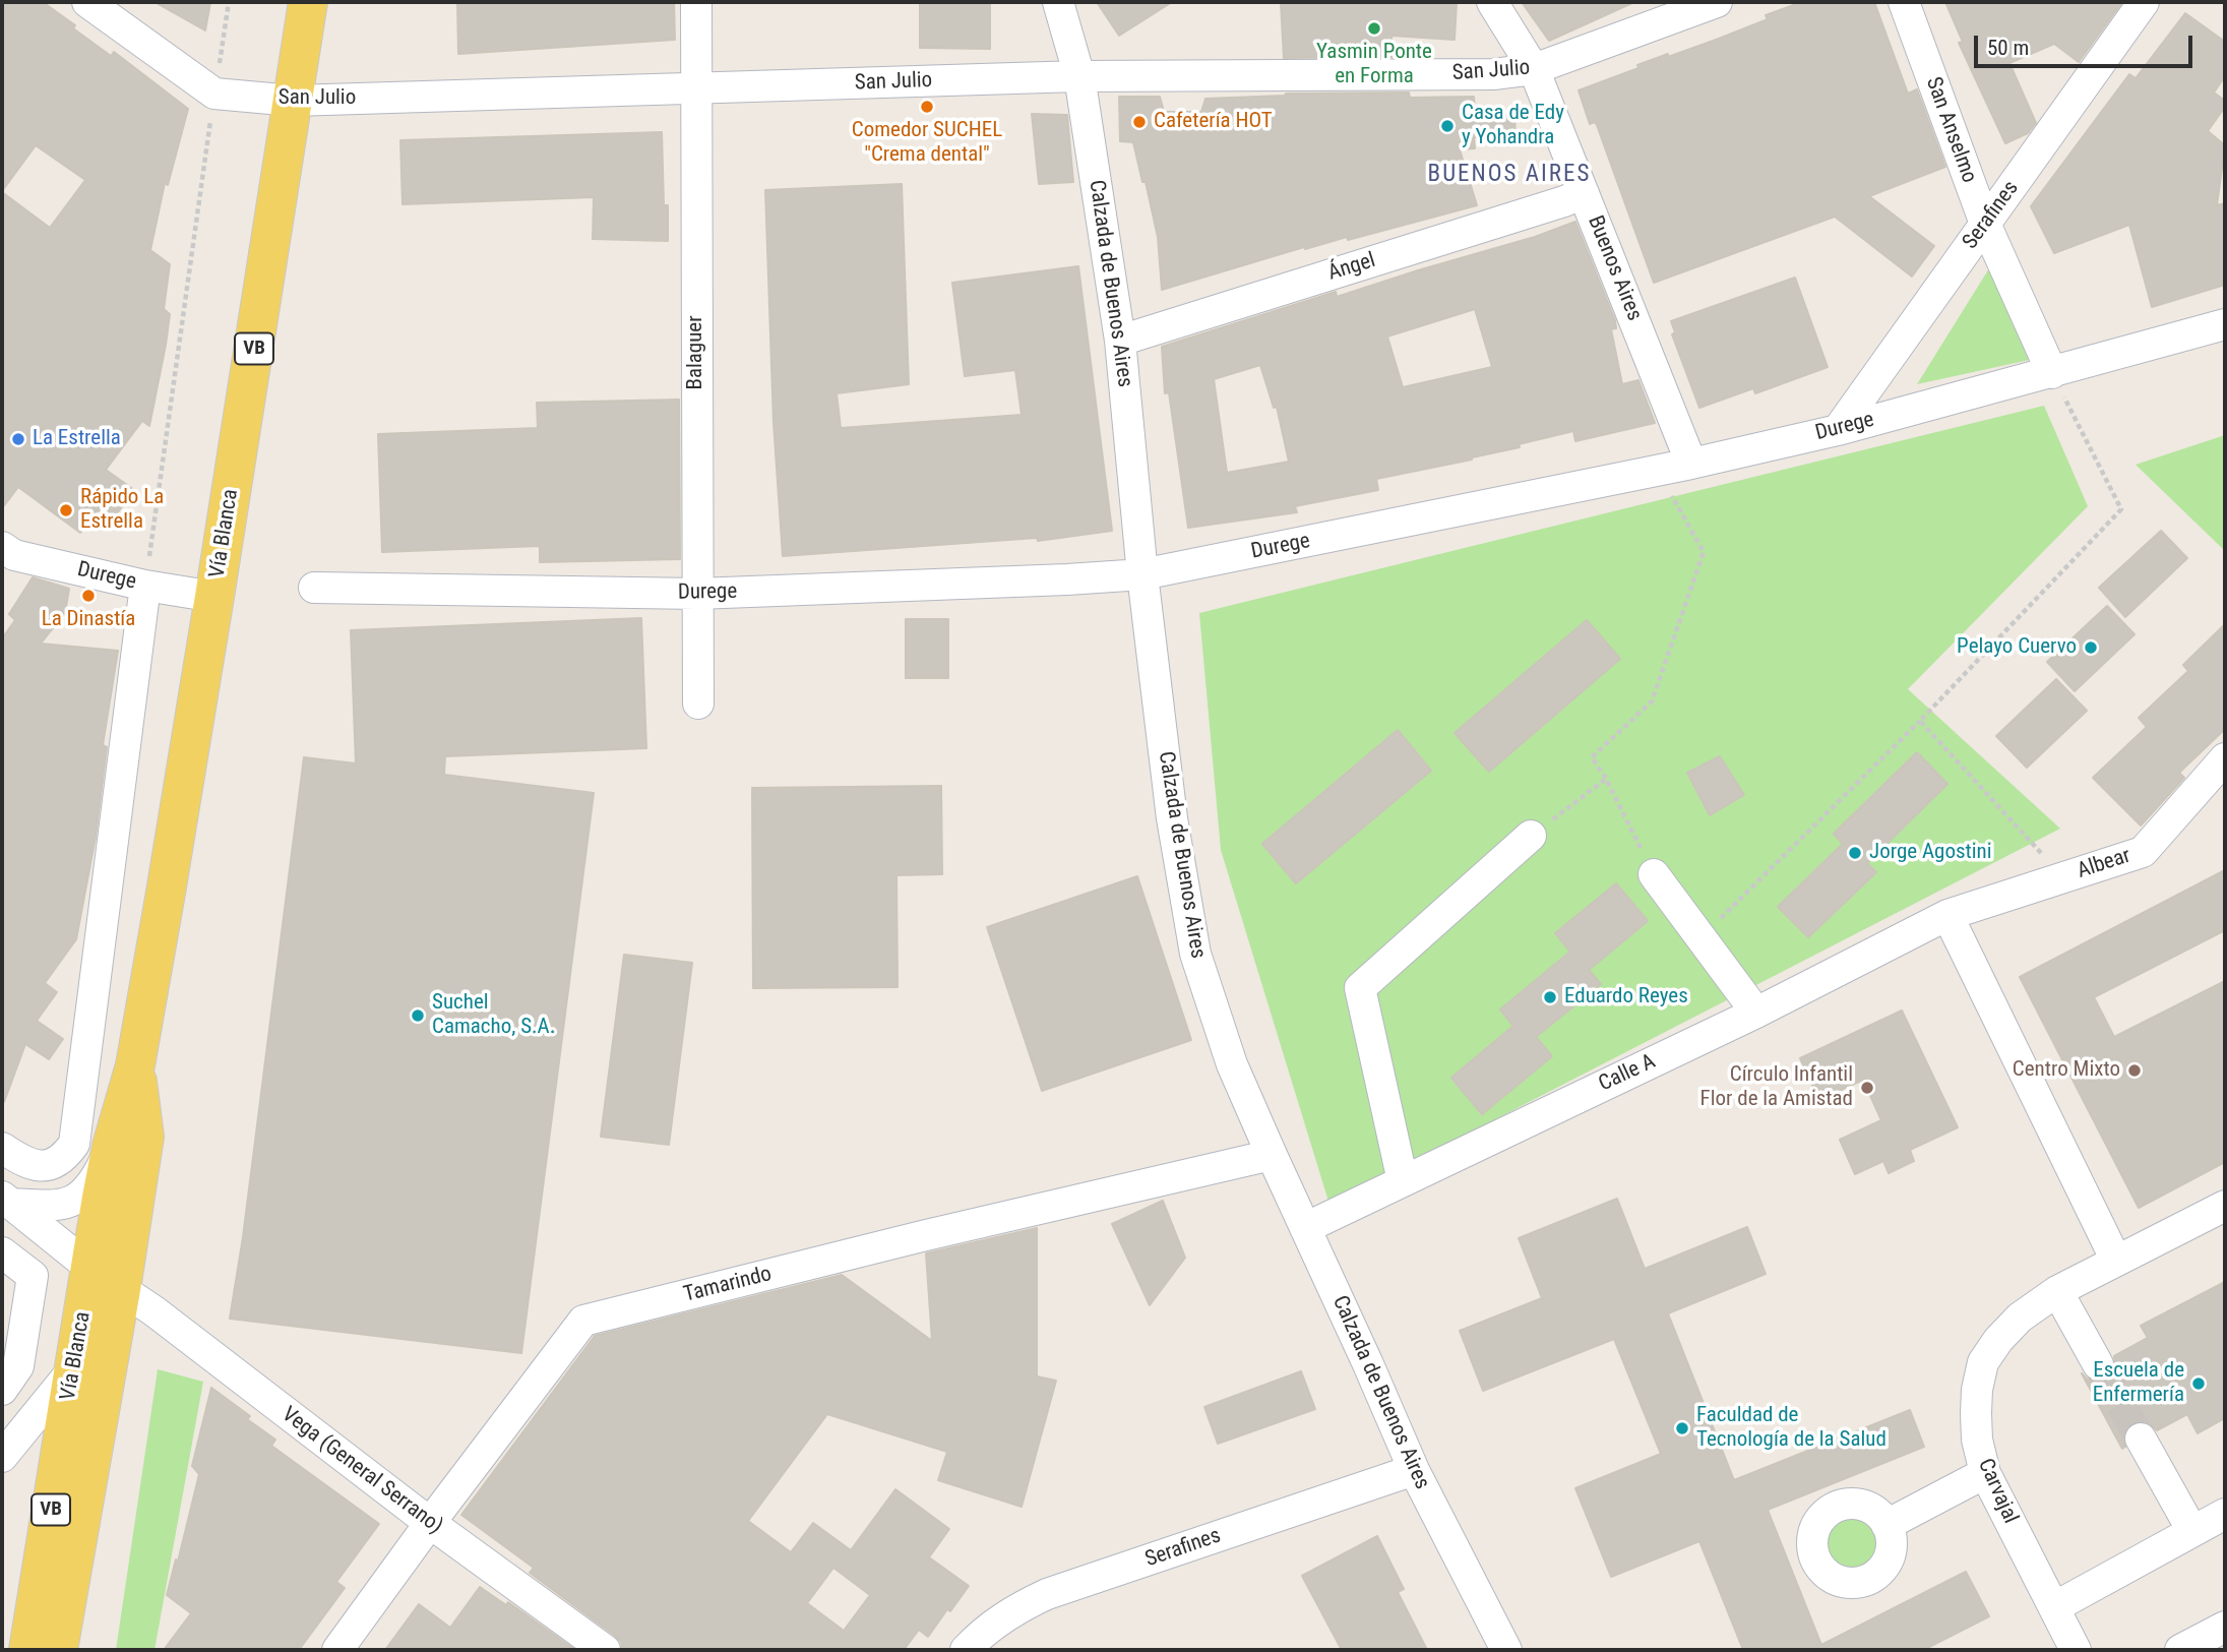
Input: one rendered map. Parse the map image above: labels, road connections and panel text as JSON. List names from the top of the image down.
{
  "streets": {
    "main road": ["VB", "Vía Blanca"],
    "street": [
      "San Julio",
      "San Anselmo",
      "Serafines",
      "Ángel",
      "Buenos Aires",
      "Calzada de Buenos Aires",
      "Balaguer",
      "Durege",
      "Albear",
      "Calle A",
      "Tamarindo",
      "Vega (General Serrano)",
      "Carvajal"
    ]
  },
  "crossings": [
    ["San Julio", "Buenos Aires"],
    ["San Julio", "Calzada de Buenos Aires"],
    ["San Julio", "Balaguer"],
    ["San Julio", "Vía Blanca"],
    ["San Anselmo", "Serafines"],
    ["San Anselmo", "Durege"],
    ["Serafines", "Calzada de Buenos Aires"],
    ["Serafines", "Durege"],
    ["Ángel", "Buenos Aires"],
    ["Ángel", "Calzada de Buenos Aires"],
    ["Buenos Aires", "Durege"],
    ["Calzada de Buenos Aires", "Durege"],
    ["Calzada de Buenos Aires", "Calle A"],
    ["Calzada de Buenos Aires", "Tamarindo"],
    ["Balaguer", "Durege"],
    ["Durege", "Vía Blanca"],
    ["Vía Blanca", "Vega (General Serrano)"],
    ["Albear", "Calle A"],
    ["Tamarindo", "Vega (General Serrano)"]
  ],
  "districts": ["BUENOS AIRES"],
  "places": [
    "Yasmin Ponte en Forma",
    "Comedor SUCHEL \"Crema dental\"",
    "Cafetería HOT",
    "Casa de Edy y Yohandra",
    "La Estrella",
    "Rápido La Estrella",
    "La Dinastía",
    "Pelayo Cuervo",
    "Jorge Agostini",
    "Eduardo Reyes",
    "Suchel Camacho, S.A.",
    "Centro Mixto",
    "Círculo Infantil Flor de la Amistad",
    "Escuela de Enfermería",
    "Faculdad de Tecnología de la Salud"
  ],
  "scale_bar": "50 m"
}
